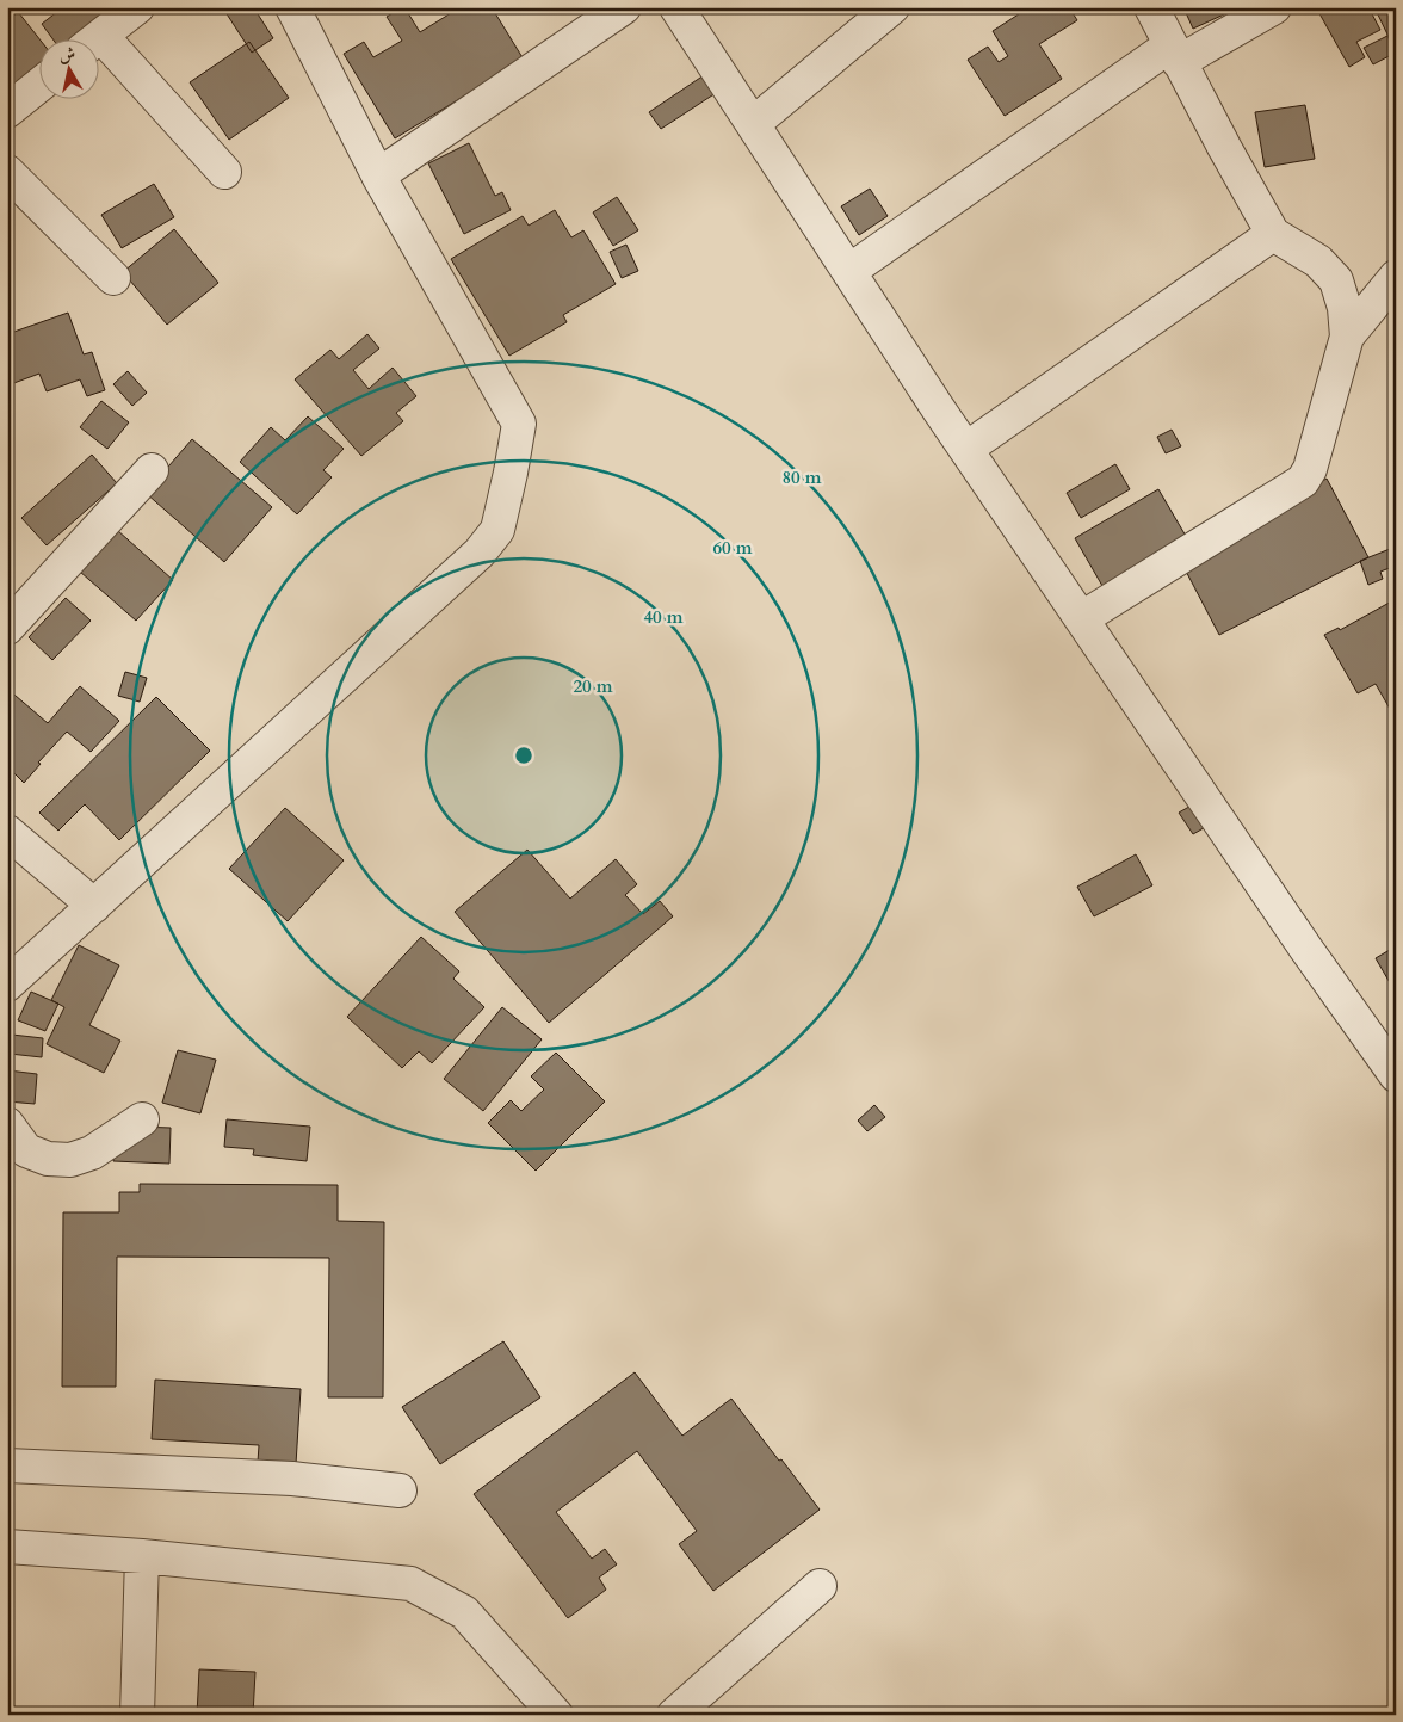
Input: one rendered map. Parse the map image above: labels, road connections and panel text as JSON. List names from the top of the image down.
{
  "north": "top",
  "rings": [
    "80 m",
    "60 m",
    "40 m",
    "20 m"
  ]
}
